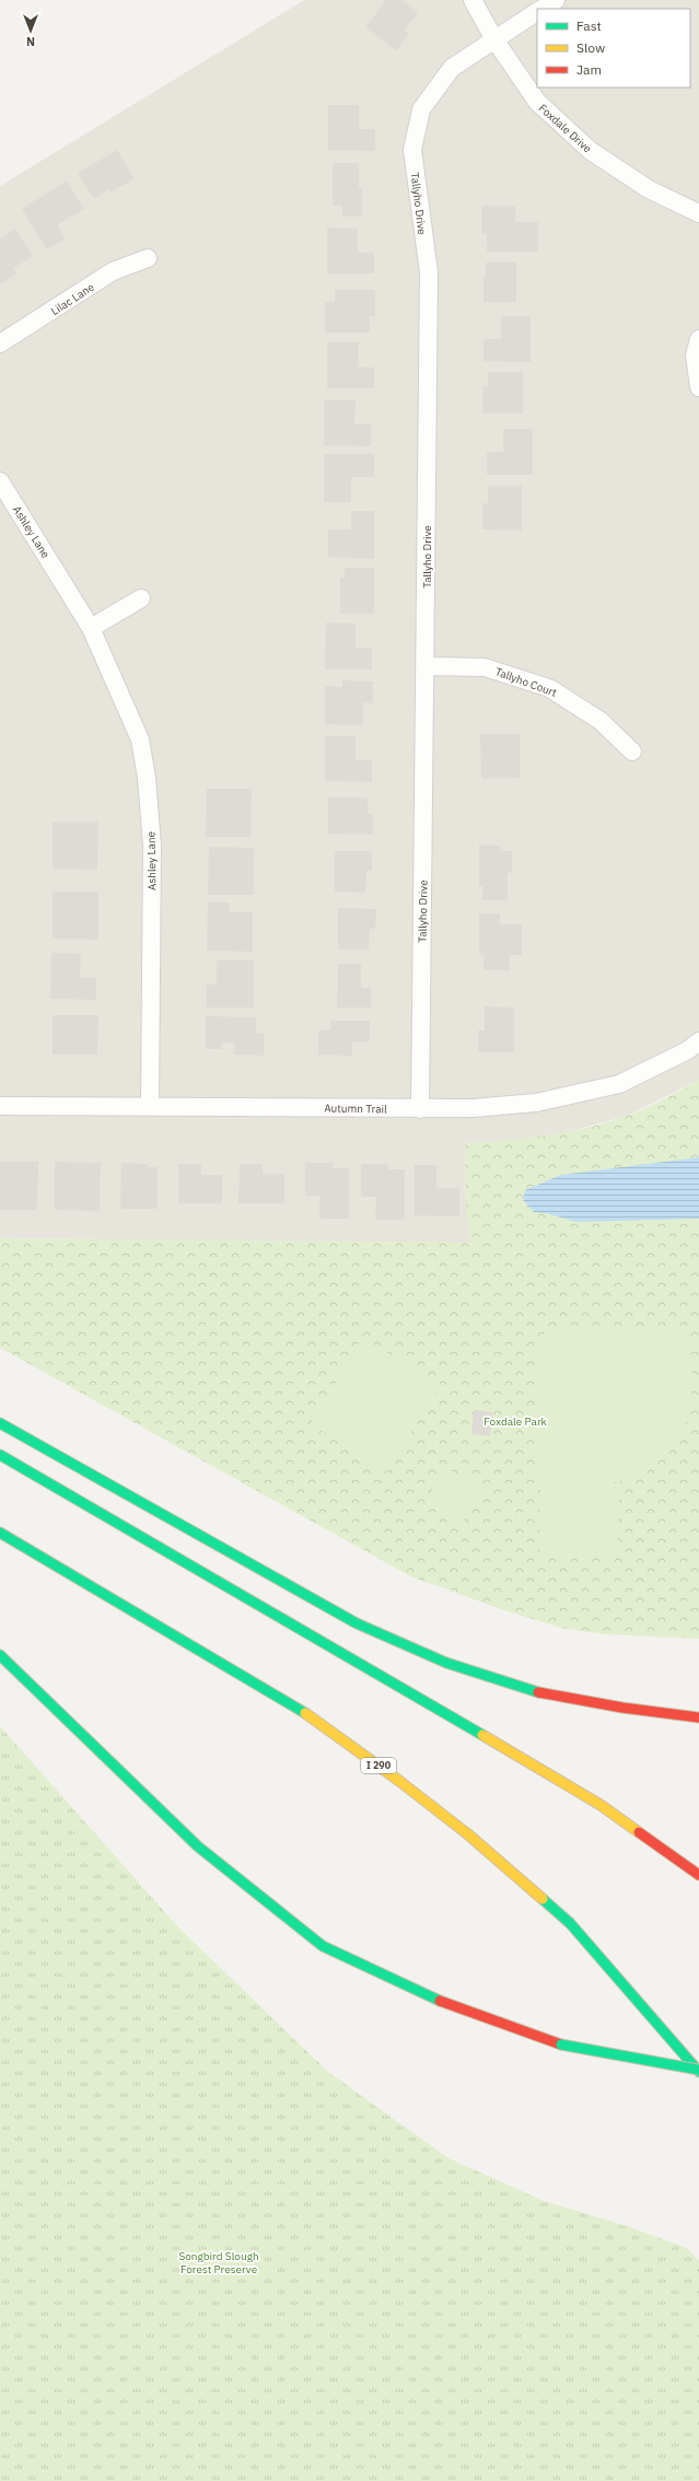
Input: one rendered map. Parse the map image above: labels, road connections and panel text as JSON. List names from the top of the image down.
{
  "streets": {
    "highway": ["I 290"],
    "street": [
      "Foxdale Drive",
      "Tallyho Drive",
      "Lilac Lane",
      "Ashley Lane",
      "Tallyho Court",
      "Autumn Trail"
    ]
  },
  "crossings": [
    ["Foxdale Drive", "Tallyho Drive"],
    ["Tallyho Drive", "Tallyho Court"],
    ["Tallyho Drive", "Autumn Trail"],
    ["Ashley Lane", "Autumn Trail"]
  ],
  "parks": ["Foxdale Park", "Songbird Slough Forest Preserve"],
  "legend": ["Fast", "Slow", "Jam"],
  "north": "bottom"
}
